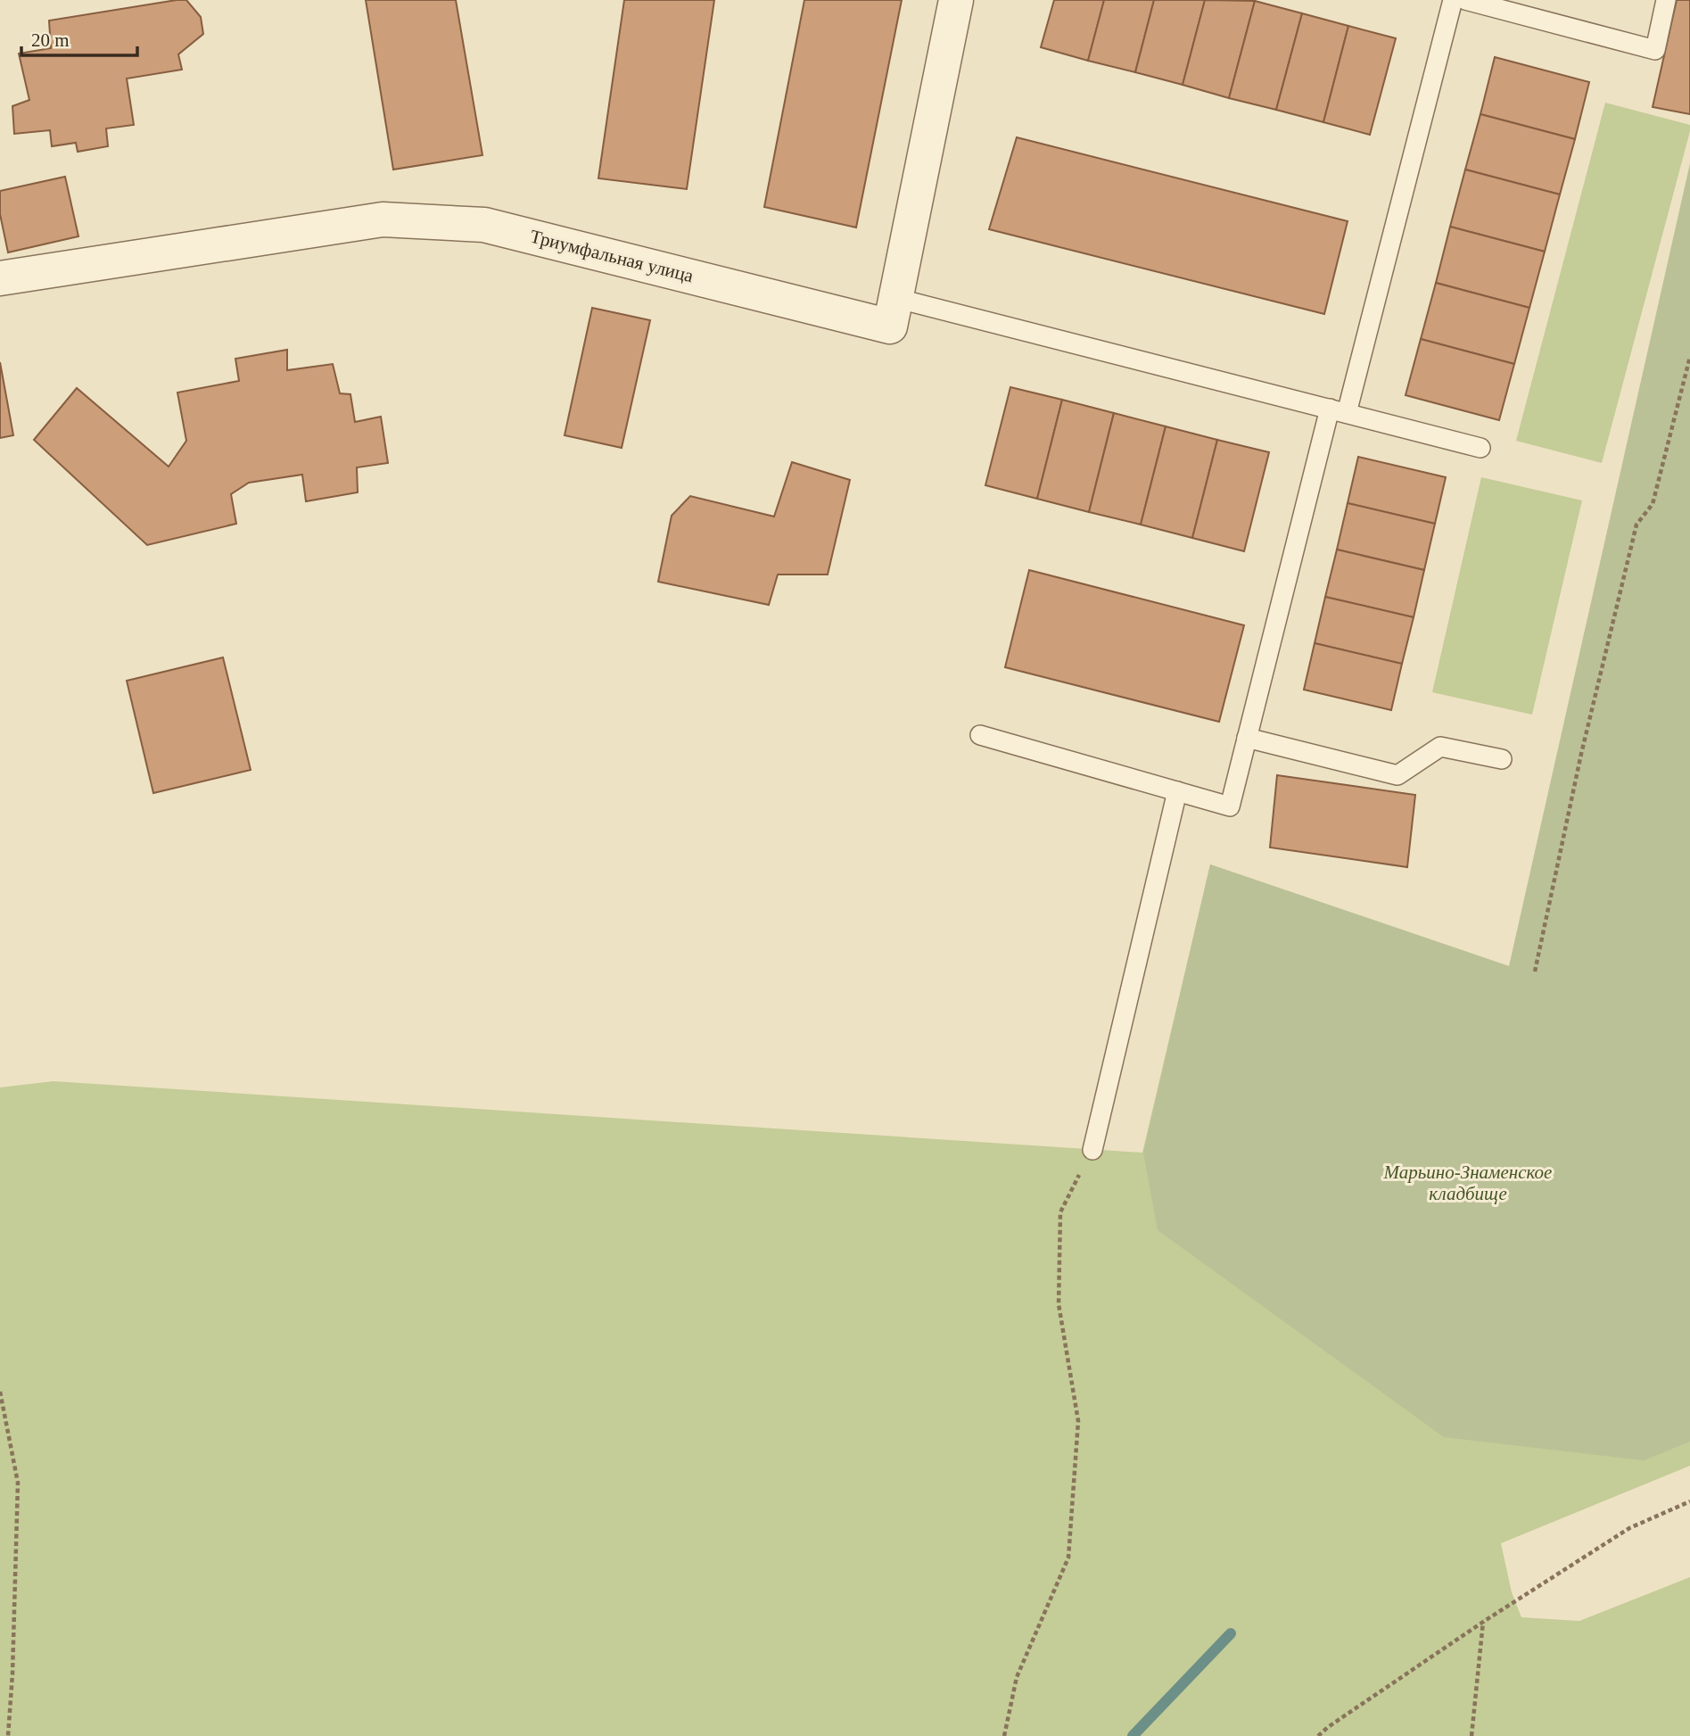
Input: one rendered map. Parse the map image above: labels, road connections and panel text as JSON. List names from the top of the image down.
{
  "streets": {
    "street": ["Триумфальная улица"]
  },
  "parks": ["Марьино-Знаменское кладбище"],
  "scale_bar": "20 m"
}
